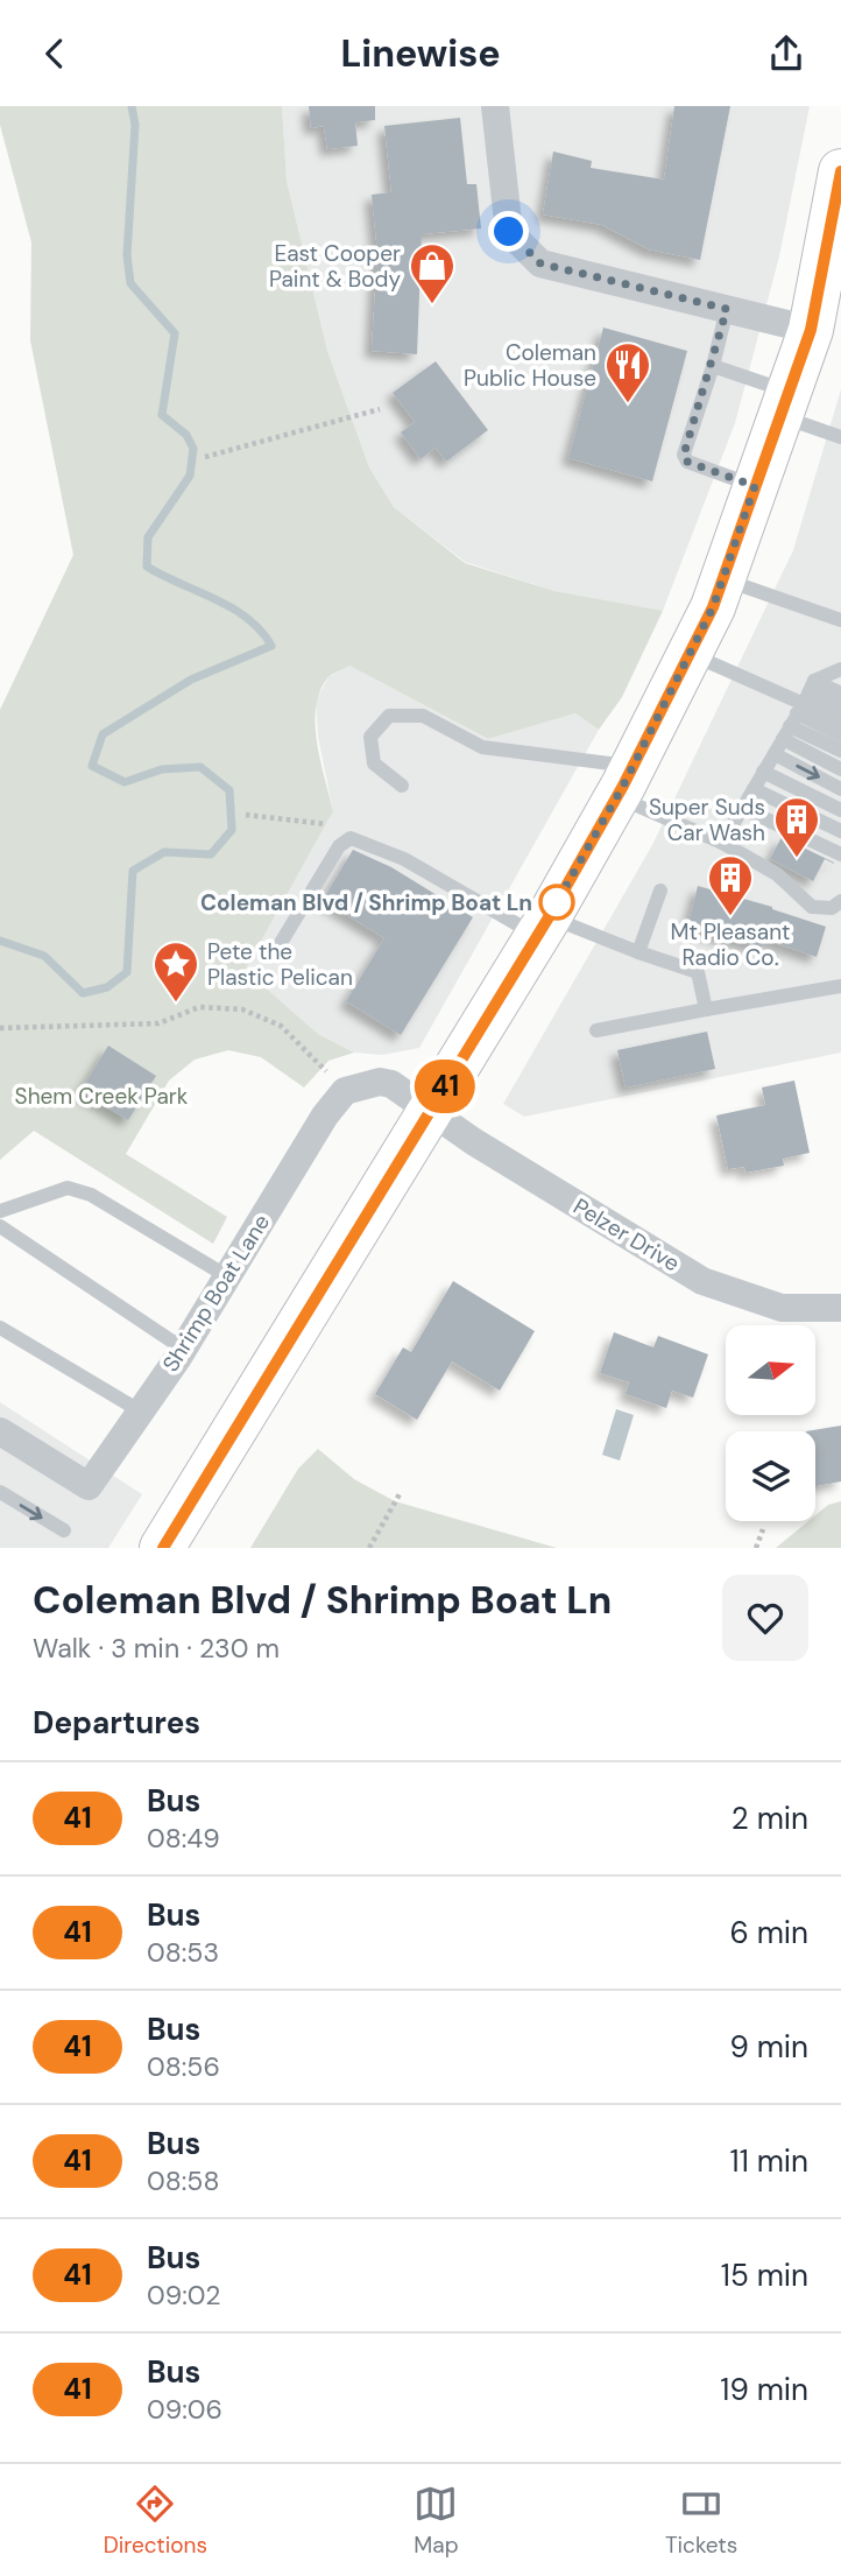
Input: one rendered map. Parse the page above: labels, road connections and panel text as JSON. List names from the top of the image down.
{
  "streets": {
    "street": ["Pelzer Drive", "Shrimp Boat Lane"]
  },
  "crossings": [
    ["Pelzer Drive", "Shrimp Boat Lane"]
  ],
  "parks": ["Shem Creek Park"],
  "places": {
    "shop": ["East Cooper Paint & Body"],
    "restaurant": ["Coleman Public House"],
    "building": ["Super Suds Car Wash", "Mt Pleasant Radio Co."],
    "other": ["Coleman Blvd / Shrimp Boat Ln"],
    "place": ["Pete the Plastic Pelican"]
  },
  "lines": ["bus line 41"],
  "north": "right",
  "page": {
    "header": "Linewise",
    "on_map": "41",
    "heading": [
      ["Coleman Blvd / Shrimp Boat Ln", "Walk · 3 min · 230 m"],
      "Departures"
    ],
    "list": [
      {
        "mark": "41",
        "name": "Bus",
        "note": "08:49",
        "value": "2 min"
      },
      {
        "mark": "41",
        "name": "Bus",
        "note": "08:53",
        "value": "6 min"
      },
      {
        "mark": "41",
        "name": "Bus",
        "note": "08:56",
        "value": "9 min"
      },
      {
        "mark": "41",
        "name": "Bus",
        "note": "08:58",
        "value": "11 min"
      },
      {
        "mark": "41",
        "name": "Bus",
        "note": "09:02",
        "value": "15 min"
      },
      {
        "mark": "41",
        "name": "Bus",
        "note": "09:06",
        "value": "19 min"
      }
    ],
    "tabs": ["Directions", "Map", "Tickets"]
  }
}
